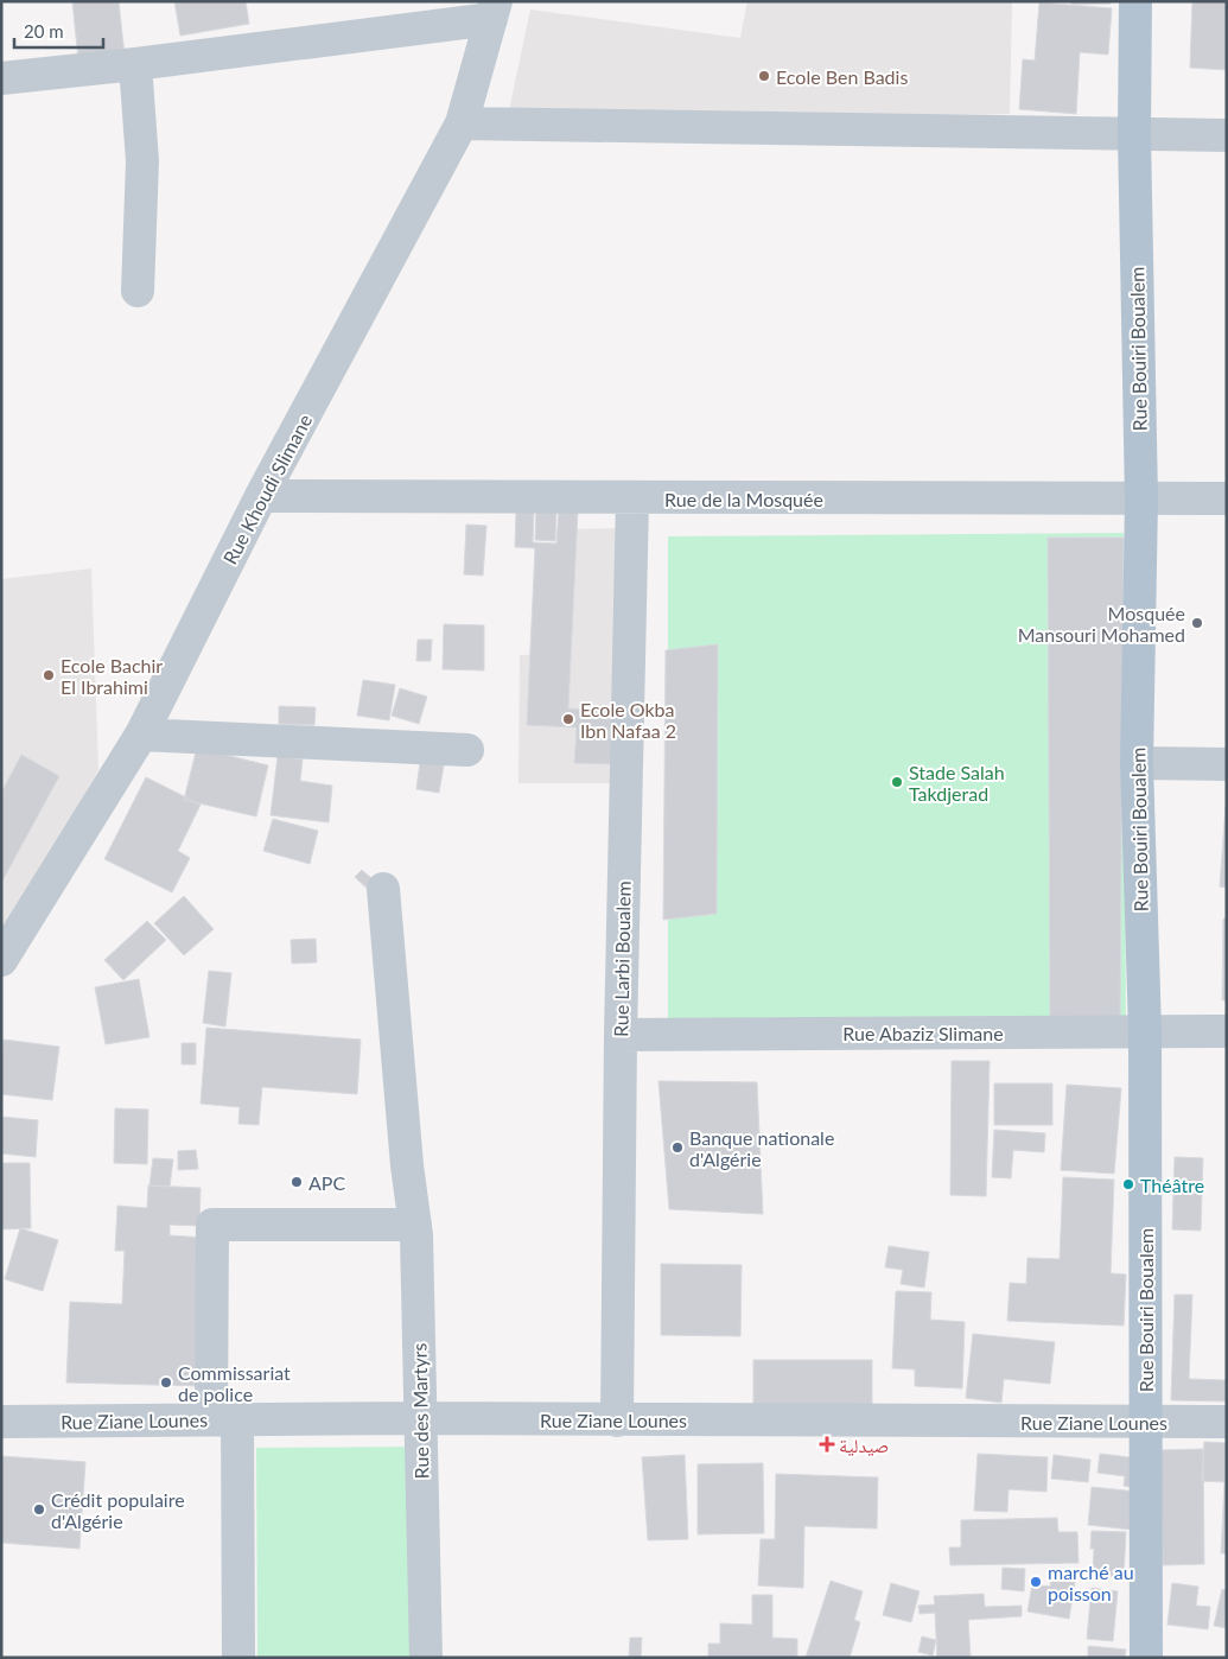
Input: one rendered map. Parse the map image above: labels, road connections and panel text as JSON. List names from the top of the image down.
{
  "streets": {
    "main road": ["Rue Bouiri Boualem"],
    "street": [
      "Rue Khoudi Slimane",
      "Rue de la Mosquée",
      "Rue Larbi Boualem",
      "Rue Abaziz Slimane",
      "Rue des Martyrs",
      "Rue Ziane Lounes"
    ]
  },
  "crossings": [
    ["Rue Bouiri Boualem", "Rue de la Mosquée"],
    ["Rue Bouiri Boualem", "Rue Abaziz Slimane"],
    ["Rue Bouiri Boualem", "Rue Ziane Lounes"],
    ["Rue Khoudi Slimane", "Rue de la Mosquée"],
    ["Rue de la Mosquée", "Rue Larbi Boualem"],
    ["Rue Larbi Boualem", "Rue Abaziz Slimane"],
    ["Rue Larbi Boualem", "Rue Ziane Lounes"],
    ["Rue des Martyrs", "Rue Ziane Lounes"]
  ],
  "places": {
    "other": [
      "Ecole Ben Badis",
      "Mosquée Mansouri Mohamed",
      "Ecole Bachir El Ibrahimi",
      "Ecole Okba Ibn Nafaa 2",
      "Stade Salah Takdjerad",
      "Banque nationale d'Algérie",
      "APC",
      "Théâtre",
      "Commissariat de police",
      "Crédit populaire d'Algérie",
      "marché au poisson"
    ],
    "health": ["صيدلية"]
  },
  "scale_bar": "20 m"
}
